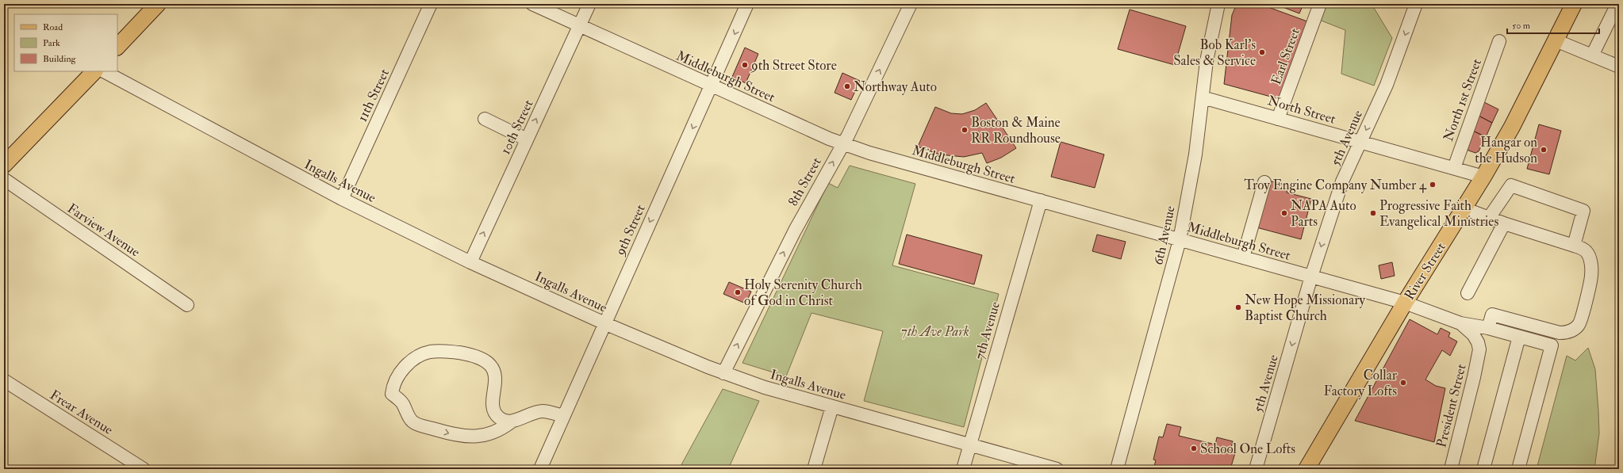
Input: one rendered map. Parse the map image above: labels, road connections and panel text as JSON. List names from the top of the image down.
{
  "streets": {
    "main road": ["River Street"],
    "street": [
      "Earl Street",
      "Middleburgh Street",
      "11th Street",
      "North 1st Street",
      "North Street",
      "10th Street",
      "5th Avenue",
      "Ingalls Avenue",
      "8th Street",
      "Farview Avenue",
      "9th Street",
      "6th Avenue",
      "7th Avenue",
      "President Street",
      "Frear Avenue"
    ]
  },
  "crossings": [
    ["Earl Street", "North Street"],
    ["Middleburgh Street", "10th Street"],
    ["Middleburgh Street", "5th Avenue"],
    ["Middleburgh Street", "8th Street"],
    ["Middleburgh Street", "9th Street"],
    ["Middleburgh Street", "6th Avenue"],
    ["Middleburgh Street", "River Street"],
    ["Middleburgh Street", "7th Avenue"],
    ["Middleburgh Street", "President Street"],
    ["11th Street", "Ingalls Avenue"],
    ["North 1st Street", "North Street"],
    ["North Street", "5th Avenue"],
    ["North Street", "6th Avenue"],
    ["North Street", "River Street"],
    ["10th Street", "Ingalls Avenue"],
    ["Ingalls Avenue", "8th Street"],
    ["Ingalls Avenue", "9th Street"],
    ["Ingalls Avenue", "7th Avenue"]
  ],
  "one_way": [
    "10th Street",
    "5th Avenue",
    "8th Street",
    "9th Street"
  ],
  "parks": ["7th Ave Park"],
  "places": [
    "Bob Karl's Sales & Service",
    "9th Street Store",
    "Northway Auto",
    "Boston & Maine RR Roundhouse",
    "Hangar on the Hudson",
    "Troy Engine Company Number 4",
    "NAPA Auto Parts",
    "Progressive Faith Evangelical Ministries",
    "Holy Serenity Church of God in Christ",
    "New Hope Missionary Baptist Church",
    "Collar Factory Lofts",
    "School One Lofts"
  ],
  "legend": ["Road", "Park", "Building"],
  "scale_bar": "50 m"
}
